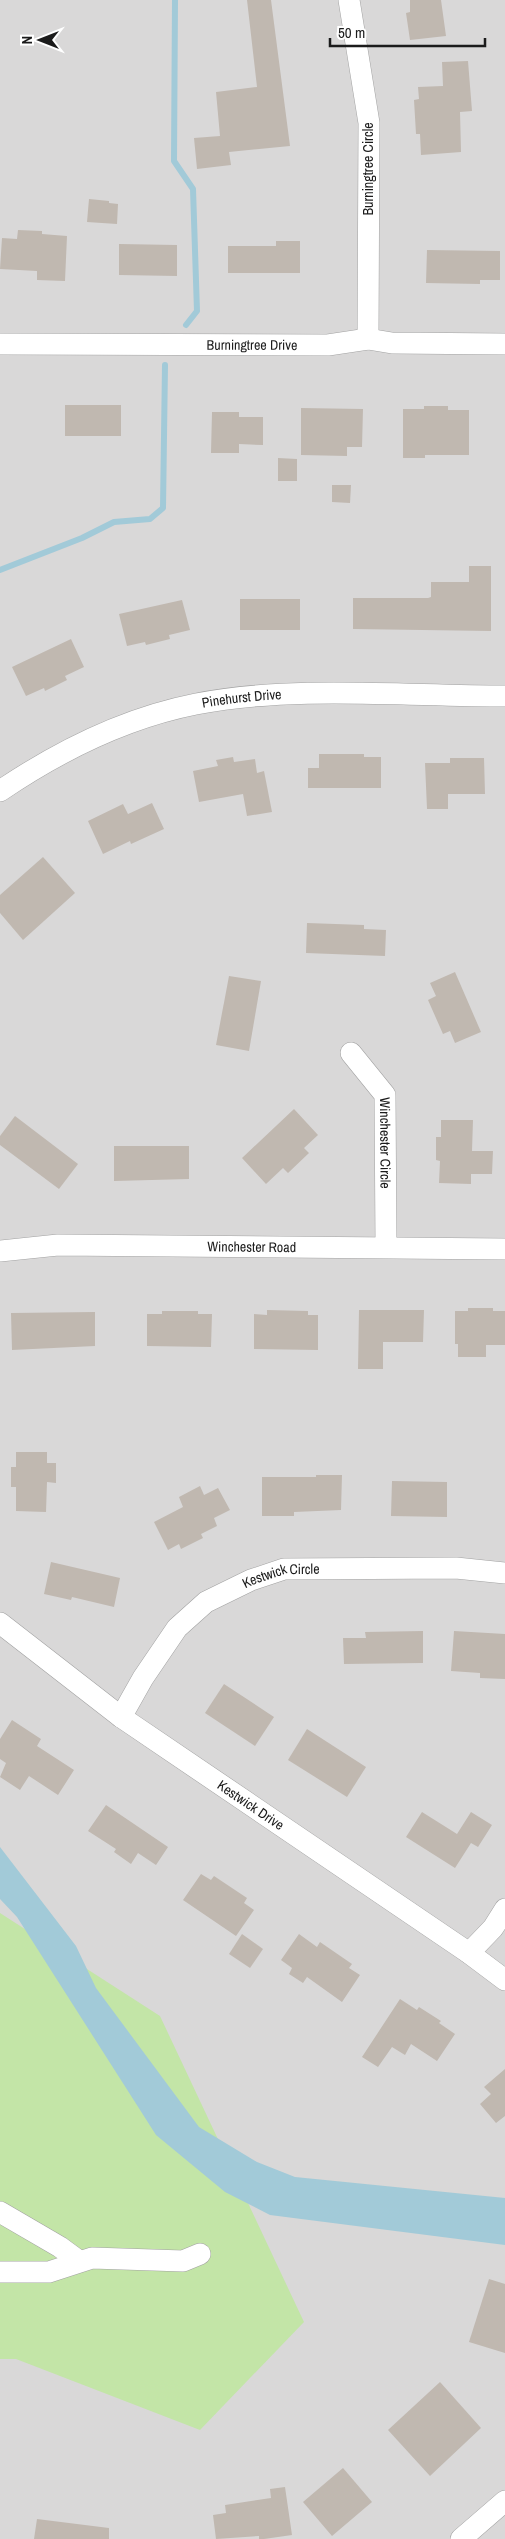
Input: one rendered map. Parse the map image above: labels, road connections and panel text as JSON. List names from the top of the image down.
{
  "streets": {
    "street": [
      "Burningtree Circle",
      "Burningtree Drive",
      "Pinehurst Drive",
      "Winchester Circle",
      "Winchester Road",
      "Kestwick Circle",
      "Kestwick Drive"
    ]
  },
  "crossings": [
    ["Burningtree Circle", "Burningtree Drive"],
    ["Winchester Circle", "Winchester Road"],
    ["Kestwick Circle", "Kestwick Drive"]
  ],
  "scale_bar": "50 m",
  "north": "left"
}
